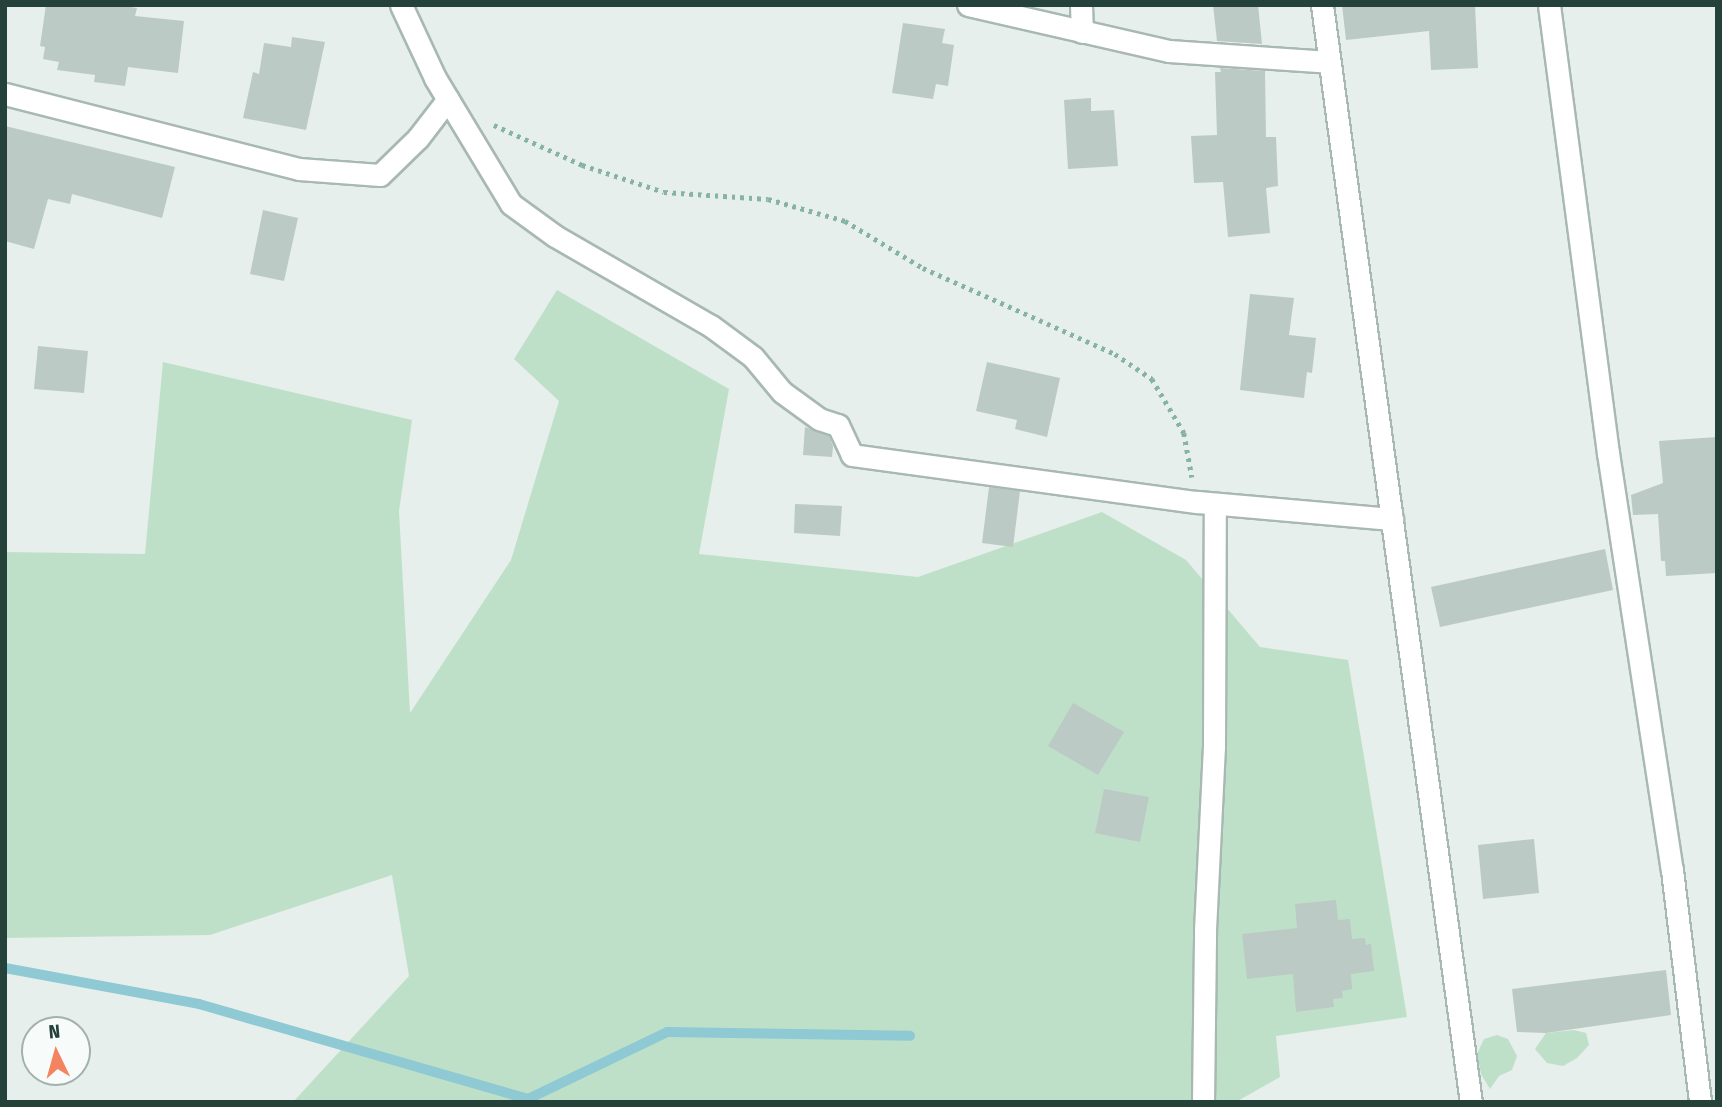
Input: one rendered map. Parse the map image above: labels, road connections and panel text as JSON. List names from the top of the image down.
{
  "north": "top"
}
